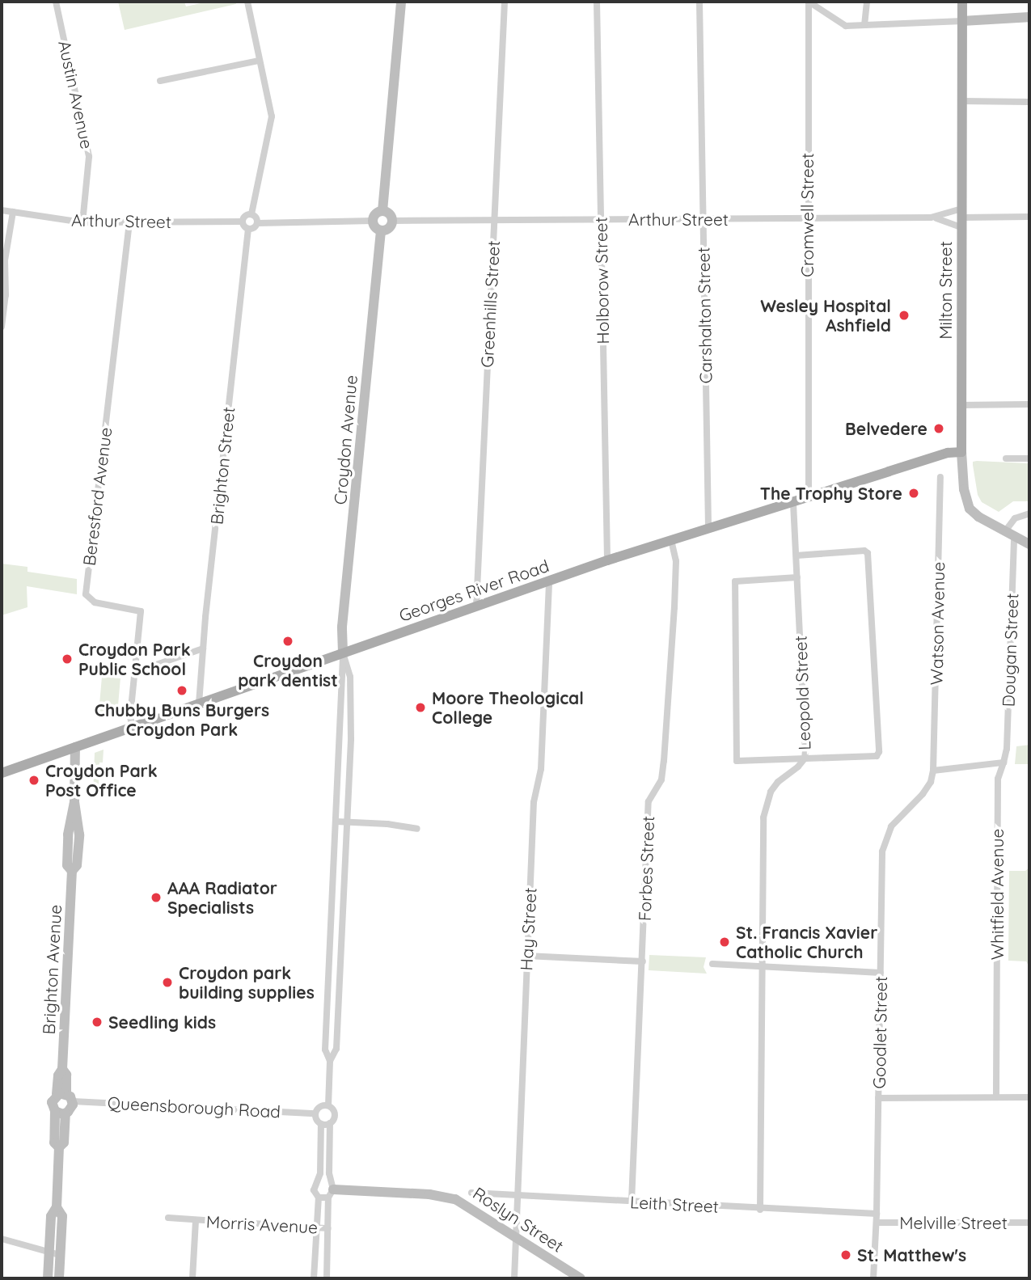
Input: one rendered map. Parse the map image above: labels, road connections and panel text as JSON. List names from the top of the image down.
{
  "streets": {
    "main road": ["Milton Street", "Georges River Road"],
    "street": [
      "Austin Avenue",
      "Cromwell Street",
      "Arthur Street",
      "Holborow Street",
      "Greenhills Street",
      "Carshalton Street",
      "Croydon Avenue",
      "Brighton Street",
      "Beresford Avenue",
      "Watson Avenue",
      "Dougan Street",
      "Leopold Street",
      "Forbes Street",
      "Whitfield Avenue",
      "Hay Street",
      "Brighton Avenue",
      "Goodlet Street",
      "Queensborough Road",
      "Leith Street",
      "Roslyn Street",
      "Melville Street",
      "Morris Avenue"
    ]
  },
  "crossings": [
    ["Austin Avenue", "Arthur Street"],
    ["Cromwell Street", "Arthur Street"],
    ["Cromwell Street", "Georges River Road"],
    ["Arthur Street", "Holborow Street"],
    ["Arthur Street", "Milton Street"],
    ["Arthur Street", "Greenhills Street"],
    ["Arthur Street", "Carshalton Street"],
    ["Arthur Street", "Croydon Avenue"],
    ["Arthur Street", "Brighton Street"],
    ["Arthur Street", "Beresford Avenue"],
    ["Holborow Street", "Georges River Road"],
    ["Milton Street", "Georges River Road"],
    ["Milton Street", "Dougan Street"],
    ["Greenhills Street", "Georges River Road"],
    ["Carshalton Street", "Georges River Road"],
    ["Croydon Avenue", "Georges River Road"],
    ["Croydon Avenue", "Queensborough Road"],
    ["Brighton Street", "Georges River Road"],
    ["Beresford Avenue", "Georges River Road"],
    ["Georges River Road", "Leopold Street"],
    ["Georges River Road", "Forbes Street"],
    ["Georges River Road", "Hay Street"],
    ["Georges River Road", "Brighton Avenue"],
    ["Watson Avenue", "Goodlet Street"],
    ["Dougan Street", "Whitfield Avenue"],
    ["Leopold Street", "Leith Street"],
    ["Forbes Street", "Leith Street"],
    ["Hay Street", "Leith Street"],
    ["Hay Street", "Roslyn Street"],
    ["Brighton Avenue", "Queensborough Road"],
    ["Goodlet Street", "Leith Street"],
    ["Goodlet Street", "Melville Street"]
  ],
  "places": [
    "Wesley Hospital Ashfield",
    "Belvedere",
    "The Trophy Store",
    "Croydon park dentist",
    "Croydon Park Public School",
    "Chubby Buns Burgers Croydon Park",
    "Moore Theological College",
    "Croydon Park Post Office",
    "AAA Radiator Specialists",
    "St. Francis Xavier Catholic Church",
    "Croydon park building supplies",
    "Seedling kids",
    "St. Matthew's"
  ]
}
